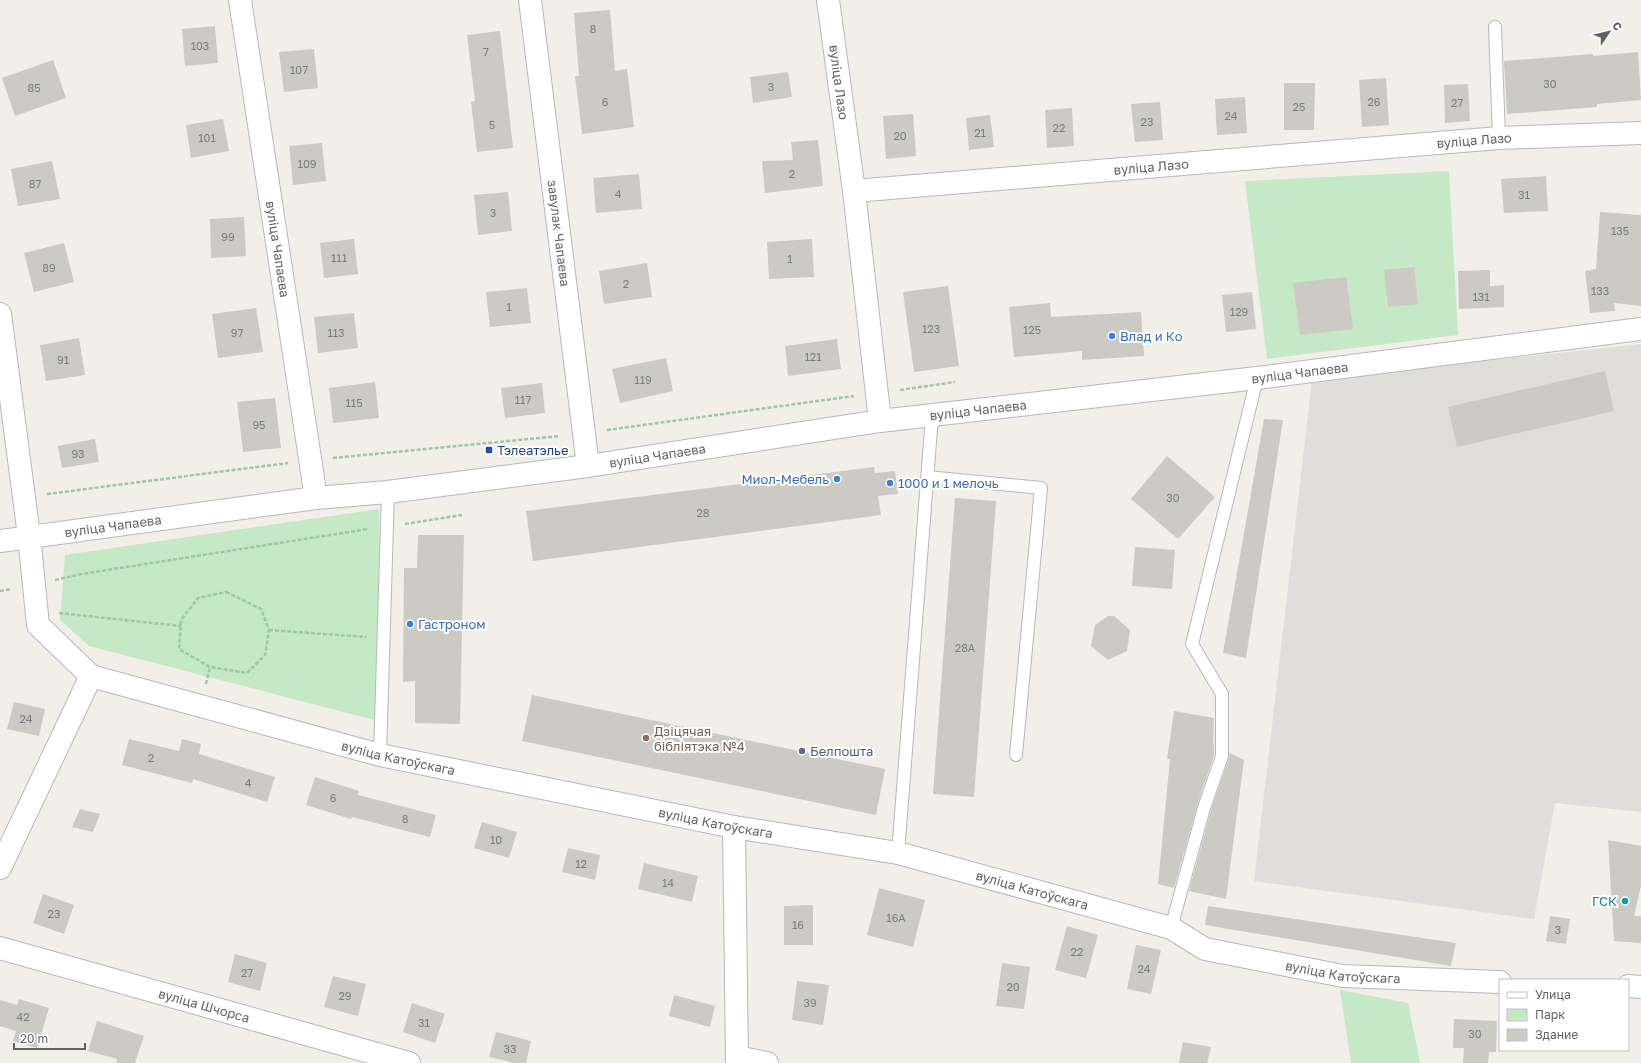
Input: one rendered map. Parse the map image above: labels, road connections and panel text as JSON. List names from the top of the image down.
{
  "streets": {
    "street": [
      "вуліца Лазо",
      "завулак Чапаева",
      "вуліца Чапаева",
      "вуліца Катоўскага",
      "вуліца Шчорса"
    ]
  },
  "crossings": [
    ["завулак Чапаева", "вуліца Чапаева"],
    ["вуліца Чапаева", "вуліца Катоўскага"]
  ],
  "places": {
    "other": [
      "Влад и Ко",
      "Миол-Мебель",
      "1000 и 1 мелочь",
      "Гастроном",
      "Дзіцячая бібліятэка №4",
      "Белпошта",
      "ГСК"
    ],
    "transit": ["Тэлеатэлье"]
  },
  "house_numbers": [
    "8",
    "103",
    "7",
    "107",
    "30",
    "3",
    "85",
    "6",
    "26",
    "27",
    "25",
    "24",
    "23",
    "5",
    "22",
    "21",
    "20",
    "101",
    "109",
    "2",
    "87",
    "4",
    "31",
    "3",
    "135",
    "99",
    "111",
    "1",
    "89",
    "2",
    "133",
    "131",
    "1",
    "129",
    "123",
    "125",
    "97",
    "113",
    "121",
    "91",
    "119",
    "117",
    "115",
    "95",
    "93",
    "30",
    "28",
    "28А",
    "24",
    "2",
    "4",
    "6",
    "8",
    "10",
    "12",
    "14",
    "23",
    "16А",
    "16",
    "3",
    "22",
    "24",
    "27",
    "20",
    "29",
    "39",
    "42",
    "31",
    "30",
    "33"
  ],
  "legend": ["Улица", "Парк", "Здание"],
  "scale_bar": "20 m",
  "north": "top right"
}
